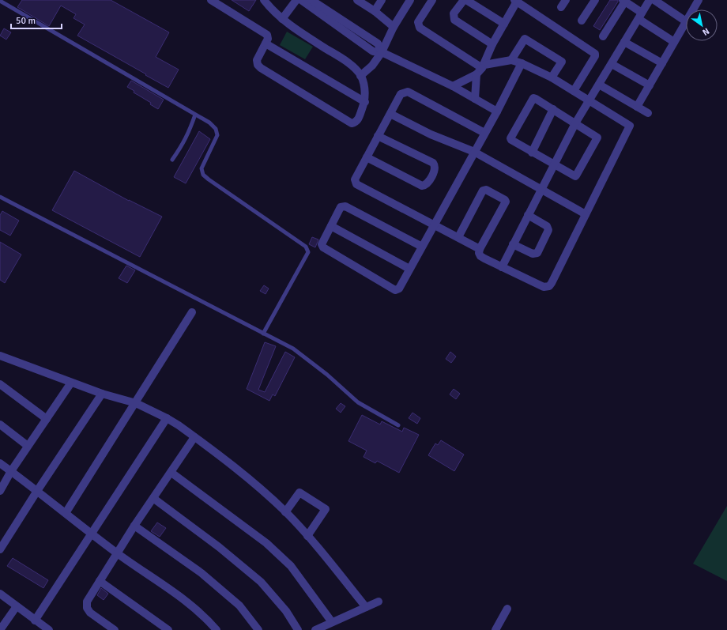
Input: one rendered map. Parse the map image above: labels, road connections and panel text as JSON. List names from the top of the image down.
{
  "scale_bar": "50 m",
  "north": "bottom right"
}
